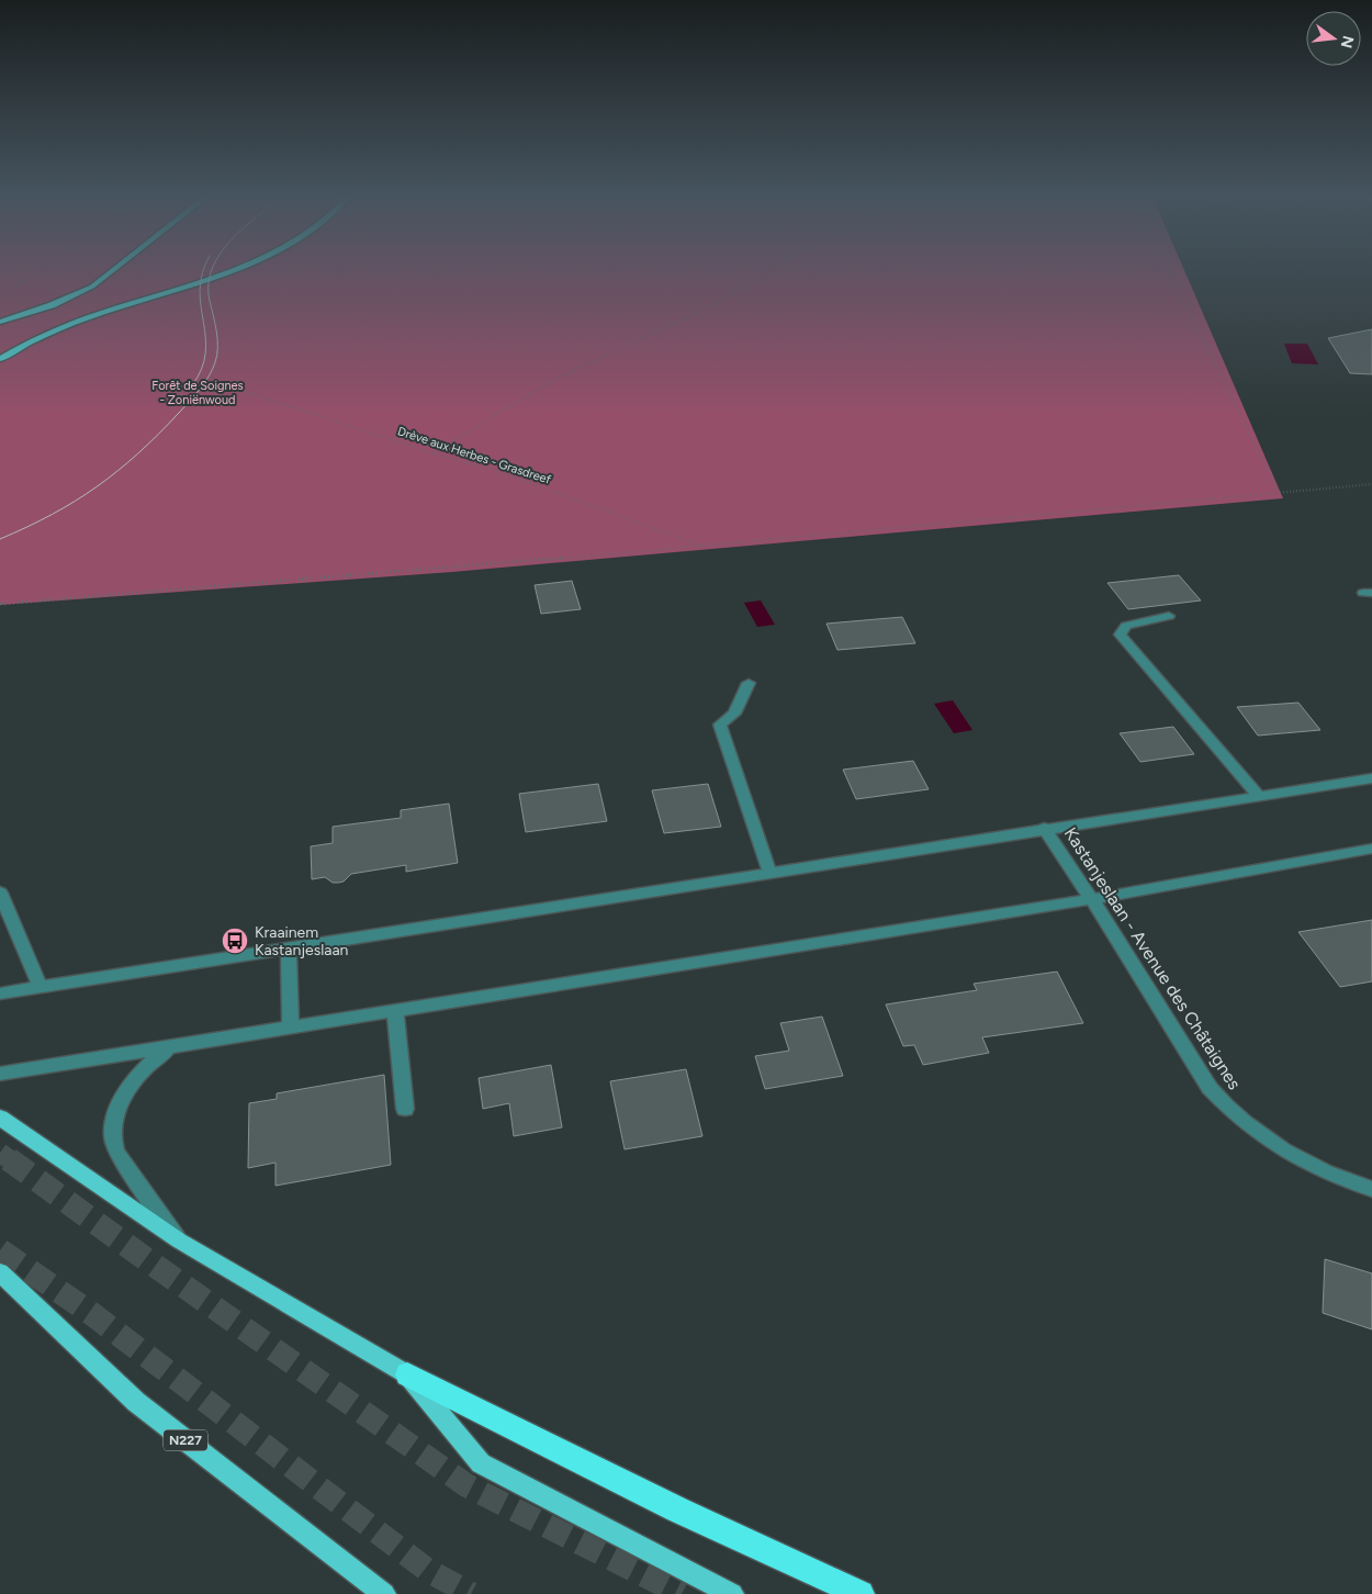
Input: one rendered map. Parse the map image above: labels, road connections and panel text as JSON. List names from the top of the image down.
{
  "streets": {
    "main road": ["N227"],
    "street": ["Kastanjeslaan - Avenue des Châtaignes"],
    "path": ["Drève aux Herbes - Grasdreef"]
  },
  "parks": ["Forêt de Soignes - Zoniënwoud"],
  "places": {
    "bus stop": ["Kraainem Kastanjeslaan"]
  },
  "north": "right"
}
